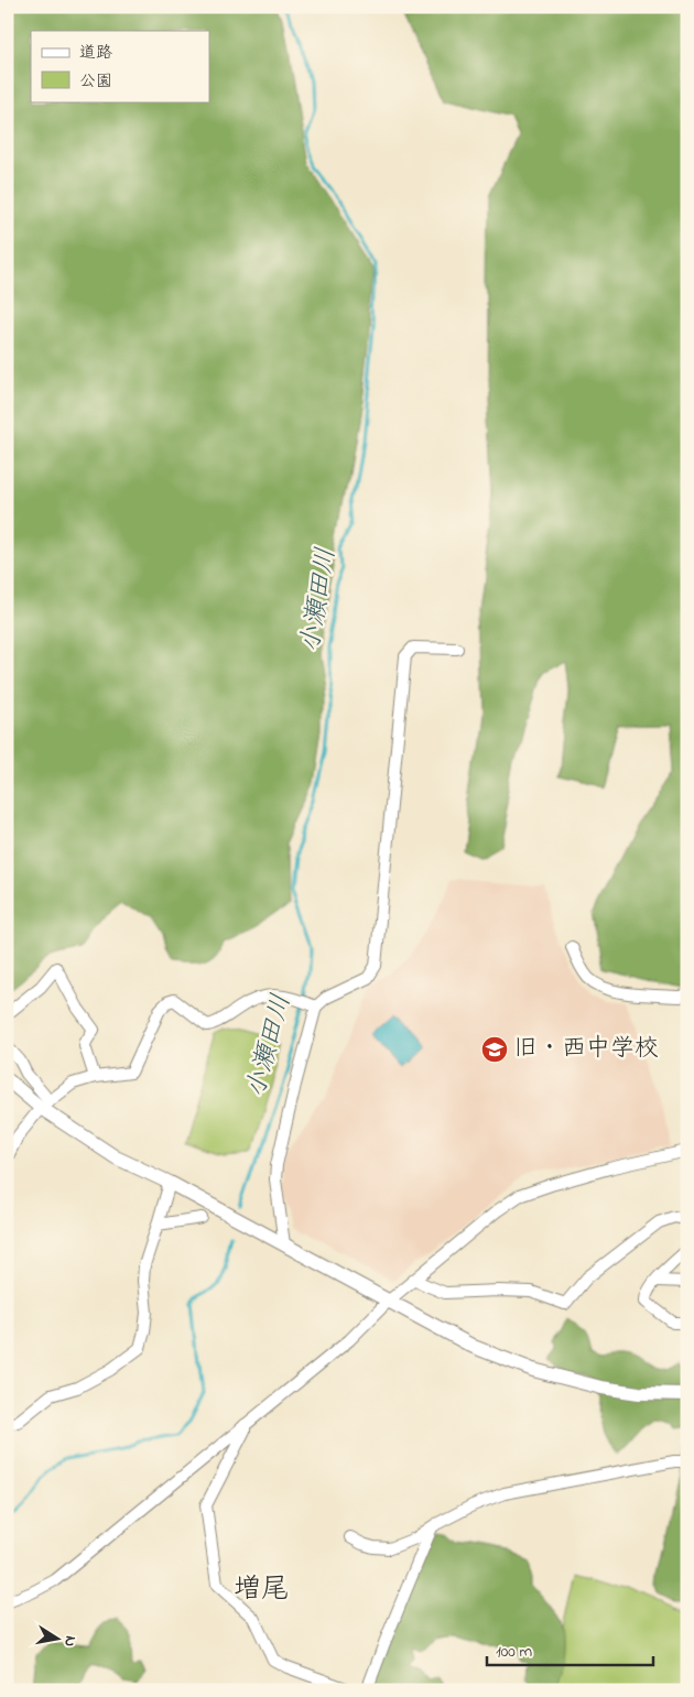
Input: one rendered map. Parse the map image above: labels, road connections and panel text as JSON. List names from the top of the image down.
{
  "districts": ["増尾"],
  "water": ["小瀬田川"],
  "places": {
    "school or university": ["旧・西中学校"]
  },
  "legend": ["道路", "公園"],
  "scale_bar": "100 m",
  "north": "right"
}
